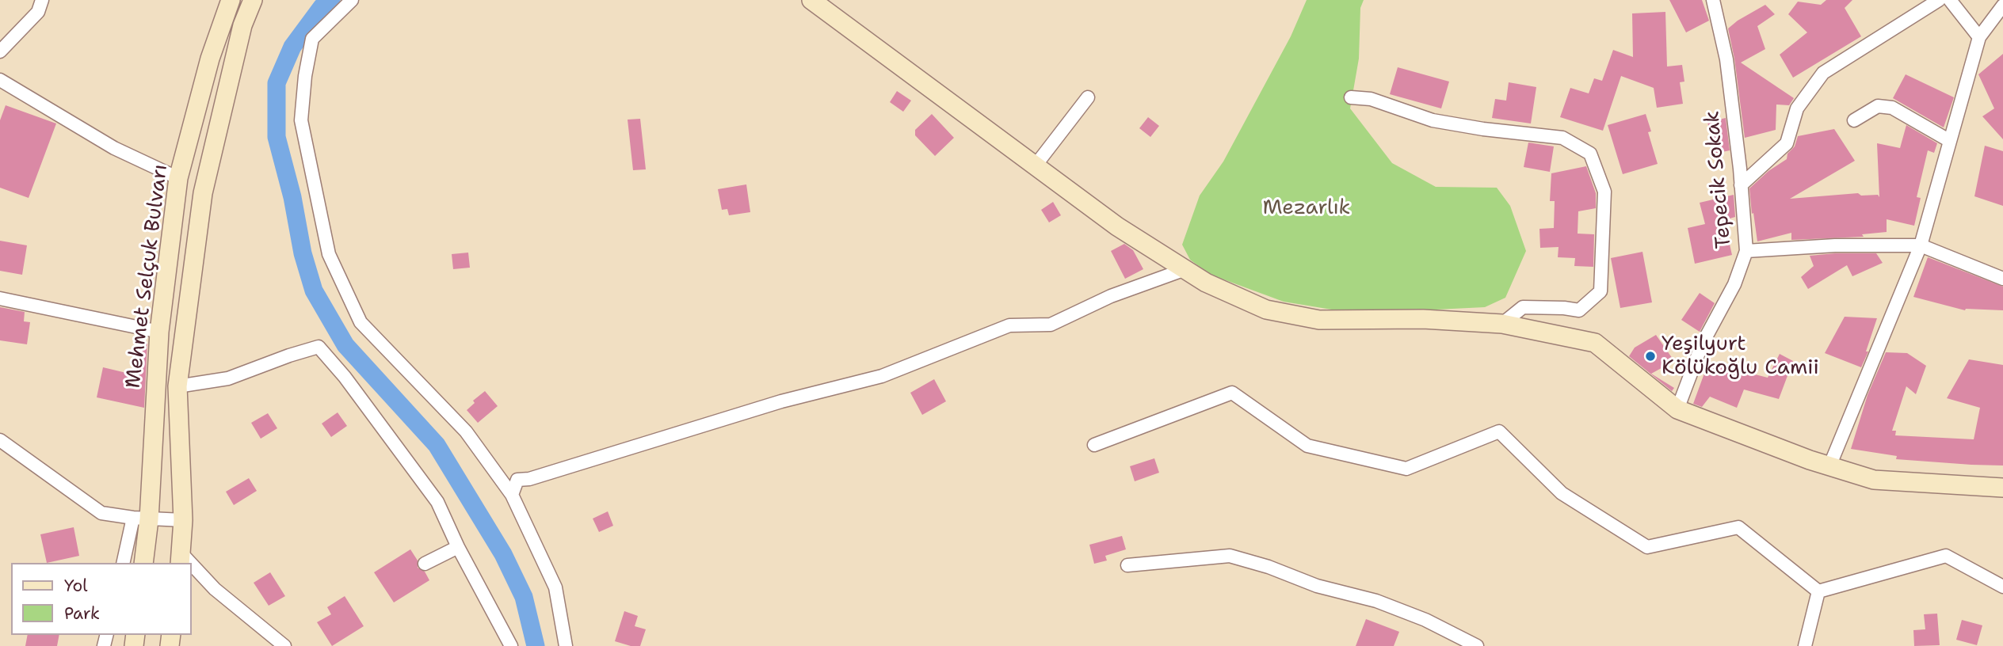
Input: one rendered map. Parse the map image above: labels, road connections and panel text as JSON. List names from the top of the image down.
{
  "streets": {
    "main road": ["Mehmet Selçuk Bulvarı"],
    "street": ["Tepecik Sokak"]
  },
  "parks": ["Mezarlık"],
  "places": ["Yeşilyurt Kölükoğlu Camii"],
  "legend": ["Yol", "Park"]
}
